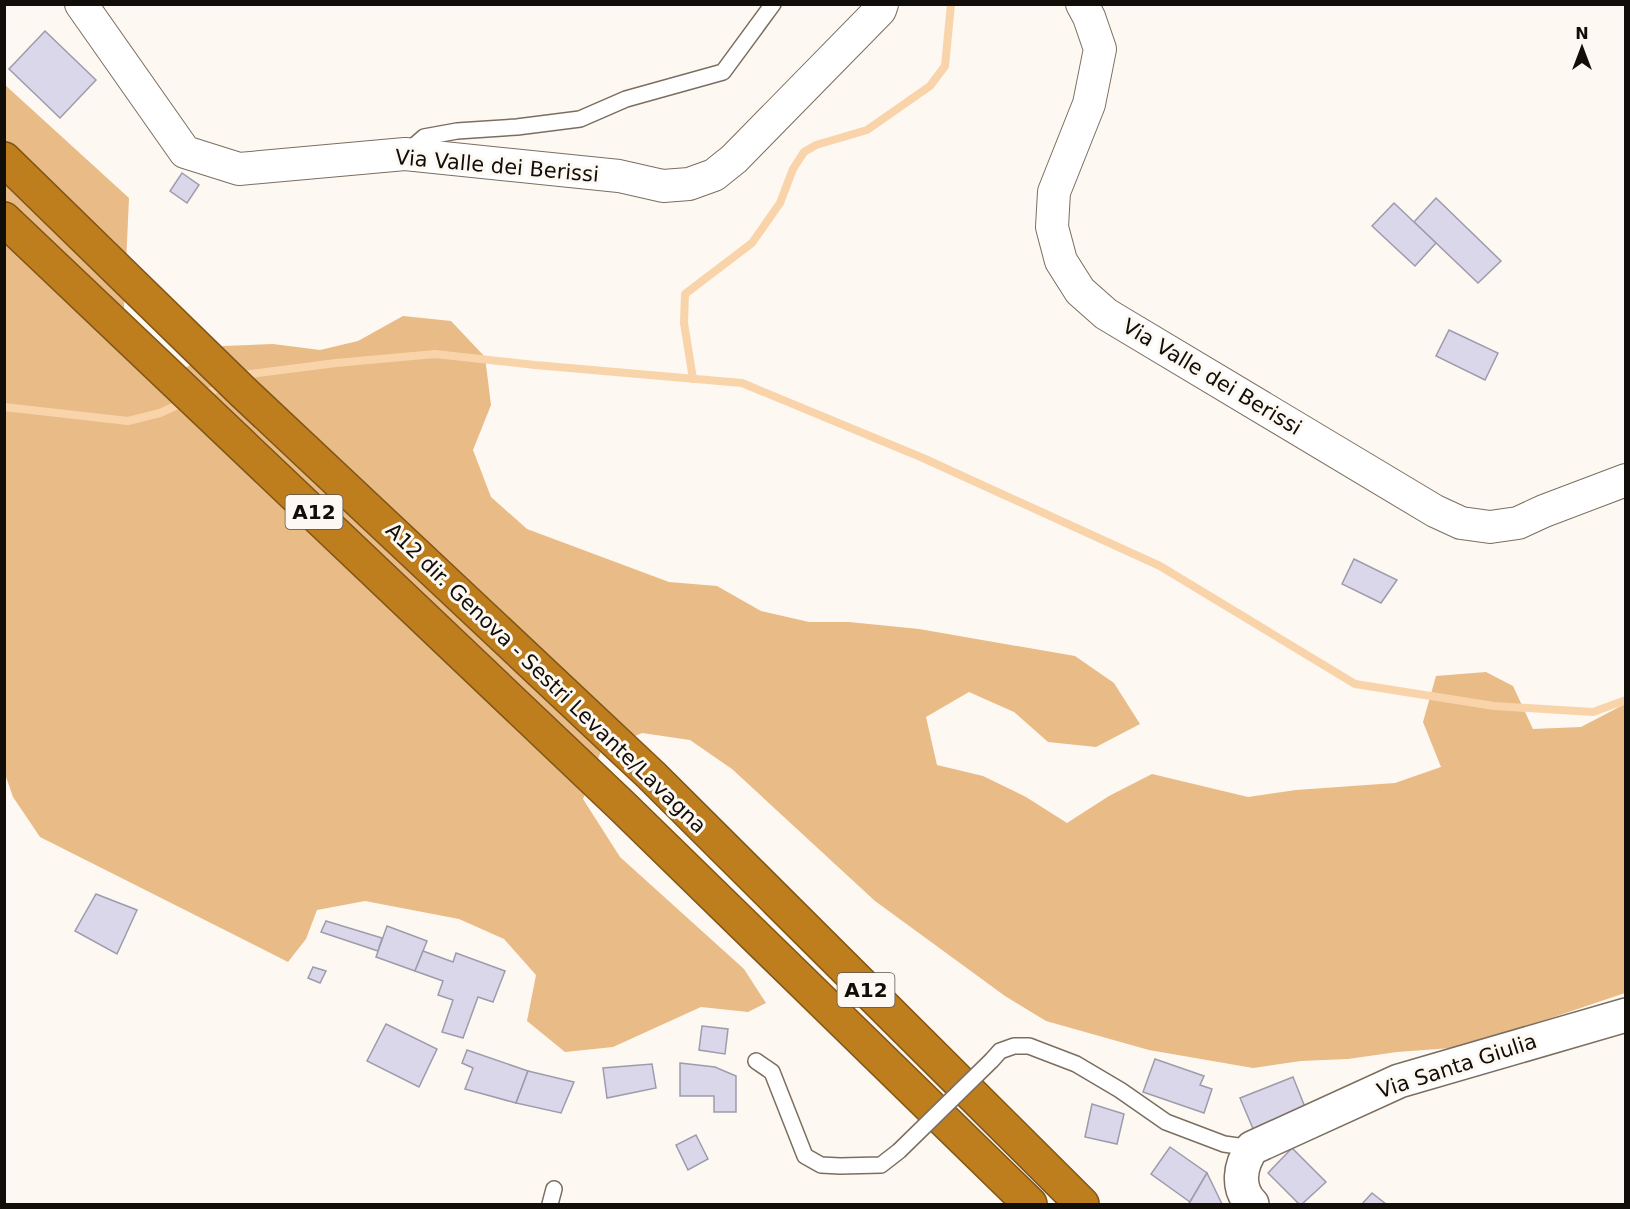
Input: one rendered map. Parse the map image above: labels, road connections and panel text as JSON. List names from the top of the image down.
{
  "streets": {
    "highway": ["A12", "A12 dir. Genova - Sestri Levante/Lavagna"],
    "street": ["Via Valle dei Berissi", "Via Santa Giulia"]
  },
  "north": "top"
}
